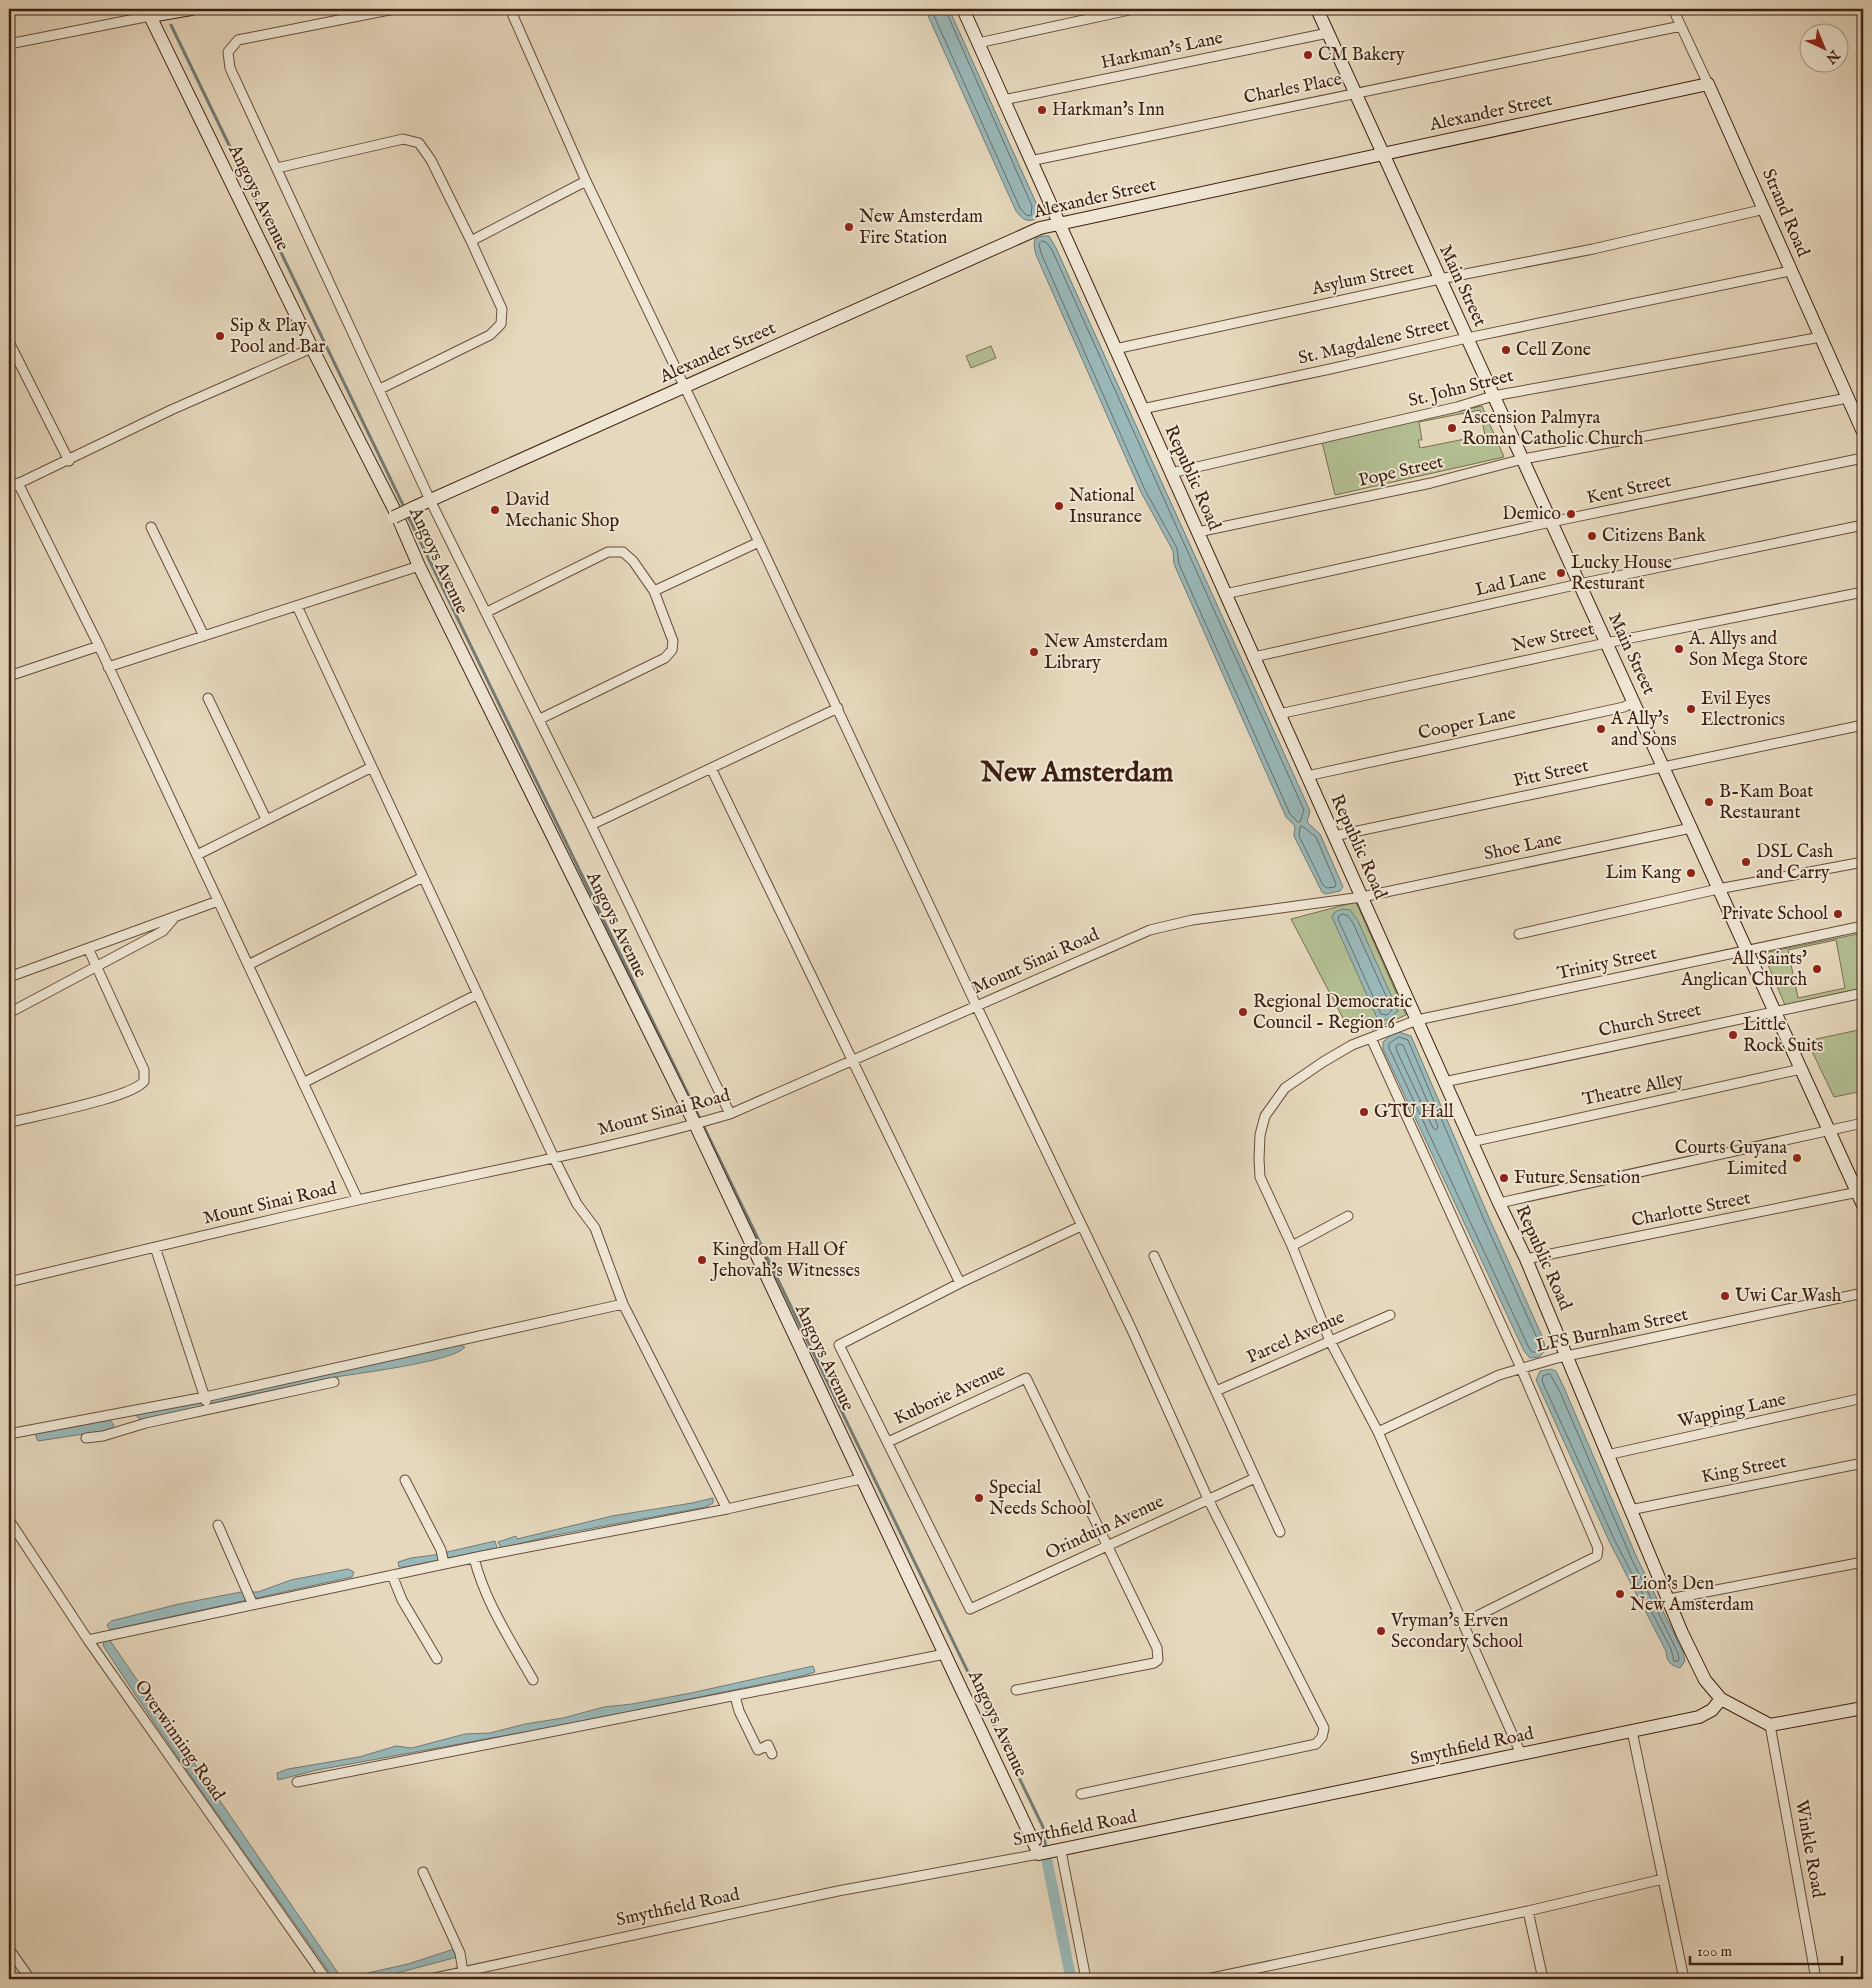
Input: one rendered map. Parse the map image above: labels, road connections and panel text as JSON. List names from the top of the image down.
{
  "streets": {
    "street": [
      "Harkman's Lane",
      "Charles Place",
      "Alexander Street",
      "Angoys Avenue",
      "Strand Road",
      "Asylum Street",
      "Main Street",
      "St. Magdalene Street",
      "St. John Street",
      "Pope Street",
      "Republic Road",
      "Kent Street",
      "Lad Lane",
      "New Street",
      "Cooper Lane",
      "Pitt Street",
      "Shoe Lane",
      "Mount Sinai Road",
      "Trinity Street",
      "Church Street",
      "Theatre Alley",
      "Charlotte Street",
      "LFS Burnham Street",
      "Parcel Avenue",
      "Kuborie Avenue",
      "Wapping Lane",
      "King Street",
      "Orinduin Avenue",
      "Overwinning Road",
      "Smythfield Road",
      "Winkle Road"
    ]
  },
  "crossings": [
    ["Harkman's Lane", "Main Street"],
    ["Harkman's Lane", "Republic Road"],
    ["Charles Place", "Strand Road"],
    ["Charles Place", "Main Street"],
    ["Charles Place", "Republic Road"],
    ["Alexander Street", "Angoys Avenue"],
    ["Alexander Street", "Strand Road"],
    ["Alexander Street", "Main Street"],
    ["Alexander Street", "Republic Road"],
    ["Angoys Avenue", "Mount Sinai Road"],
    ["Angoys Avenue", "Smythfield Road"],
    ["Strand Road", "Asylum Street"],
    ["Strand Road", "St. Magdalene Street"],
    ["Strand Road", "St. John Street"],
    ["Strand Road", "Pope Street"],
    ["Asylum Street", "Main Street"],
    ["Asylum Street", "Republic Road"],
    ["Main Street", "St. Magdalene Street"],
    ["Main Street", "St. John Street"],
    ["Main Street", "Pope Street"],
    ["Main Street", "Kent Street"],
    ["Main Street", "Lad Lane"],
    ["Main Street", "New Street"],
    ["Main Street", "Cooper Lane"],
    ["Main Street", "Pitt Street"],
    ["Main Street", "Shoe Lane"],
    ["Main Street", "Trinity Street"],
    ["Main Street", "Church Street"],
    ["Main Street", "Theatre Alley"],
    ["Main Street", "Charlotte Street"],
    ["St. Magdalene Street", "Republic Road"],
    ["St. John Street", "Republic Road"],
    ["Pope Street", "Republic Road"],
    ["Republic Road", "Kent Street"],
    ["Republic Road", "Lad Lane"],
    ["Republic Road", "New Street"],
    ["Republic Road", "Cooper Lane"],
    ["Republic Road", "Pitt Street"],
    ["Republic Road", "Shoe Lane"],
    ["Republic Road", "Mount Sinai Road"],
    ["Republic Road", "Trinity Street"],
    ["Republic Road", "Church Street"],
    ["Republic Road", "Theatre Alley"],
    ["Republic Road", "Charlotte Street"],
    ["Republic Road", "LFS Burnham Street"],
    ["Republic Road", "Wapping Lane"],
    ["Republic Road", "King Street"],
    ["Republic Road", "Smythfield Road"],
    ["Republic Road", "Winkle Road"],
    ["Shoe Lane", "Mount Sinai Road"],
    ["Trinity Street", "LFS Burnham Street"],
    ["Trinity Street", "Parcel Avenue"],
    ["Trinity Street", "Smythfield Road"],
    ["Kuborie Avenue", "Orinduin Avenue"]
  ],
  "districts": ["New Amsterdam"],
  "places": [
    "CM Bakery",
    "Harkman's Inn",
    "New Amsterdam Fire Station",
    "Sip & Play Pool and Bar",
    "Cell Zone",
    "Ascension Palmyra Roman Catholic Church",
    "National Insurance",
    "David Mechanic Shop",
    "Demico",
    "Citizens Bank",
    "Lucky House Resturant",
    "A. Allys and Son Mega Store",
    "New Amsterdam Library",
    "Evil Eyes Electronics",
    "A Ally's and Sons",
    "B-Kam Boat Restaurant",
    "DSL Cash and Carry",
    "Lim Kang",
    "Private School",
    "All Saints' Anglican Church",
    "Regional Democratic Council - Region 6",
    "Little Rock Suits",
    "GTU Hall",
    "Courts Guyana Limited",
    "Future Sensation",
    "Kingdom Hall Of Jehovah’s Witnesses",
    "Uwi Car Wash",
    "Special Needs School",
    "Lion's Den New Amsterdam",
    "Vryman's Erven Secondary School"
  ],
  "scale_bar": "100 m",
  "north": "bottom right"
}
